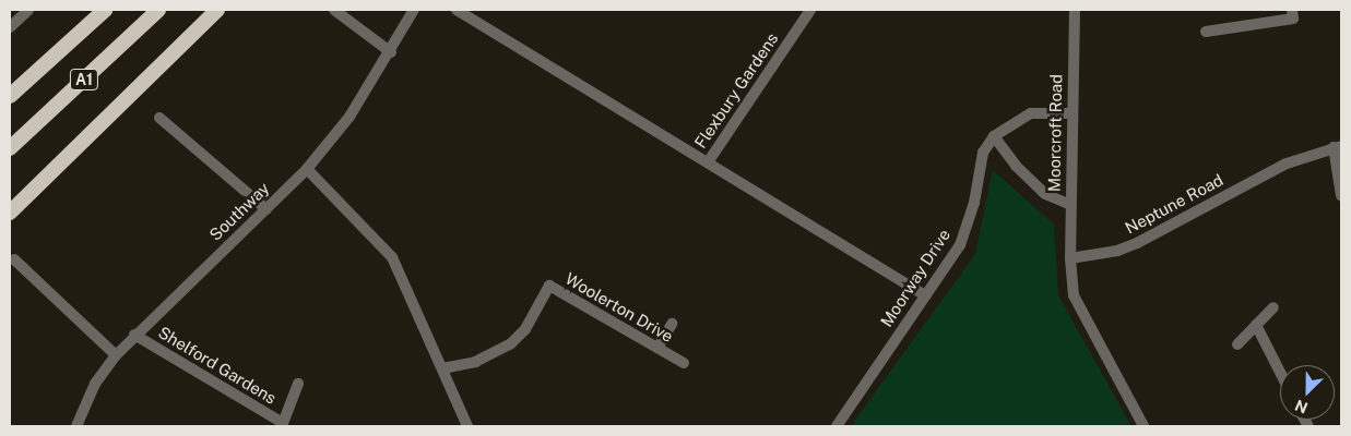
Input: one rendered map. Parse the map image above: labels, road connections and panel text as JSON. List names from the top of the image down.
{
  "streets": {
    "highway": ["A1"],
    "street": [
      "Flexbury Gardens",
      "Moorcroft Road",
      "Neptune Road",
      "Southway",
      "Moorway Drive",
      "Woolerton Drive",
      "Shelford Gardens"
    ]
  },
  "crossings": [
    ["Moorcroft Road", "Neptune Road"],
    ["Southway", "Shelford Gardens"]
  ],
  "north": "bottom left"
}
